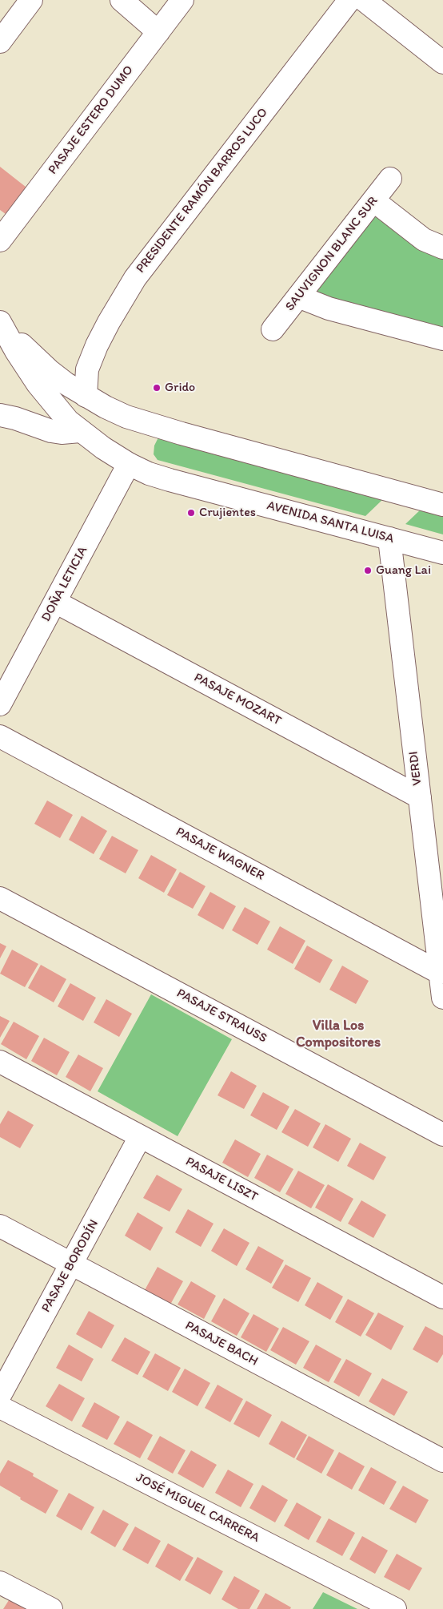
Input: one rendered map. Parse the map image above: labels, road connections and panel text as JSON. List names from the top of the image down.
{
  "streets": {
    "street": [
      "PASAJE ESTERO DUMO",
      "PRESIDENTE RAMÓN BARROS LUCO",
      "SAUVIGNON BLANC SUR",
      "AVENIDA SANTA LUISA",
      "DOÑA LETICIA",
      "PASAJE MOZART",
      "VERDI",
      "PASAJE WAGNER",
      "PASAJE STRAUSS",
      "PASAJE LISZT",
      "PASAJE BORODÍN",
      "PASAJE BACH",
      "JOSÉ MIGUEL CARRERA"
    ]
  },
  "crossings": [
    ["PRESIDENTE RAMÓN BARROS LUCO", "AVENIDA SANTA LUISA"],
    ["AVENIDA SANTA LUISA", "DOÑA LETICIA"],
    ["AVENIDA SANTA LUISA", "VERDI"],
    ["DOÑA LETICIA", "PASAJE MOZART"],
    ["PASAJE MOZART", "VERDI"],
    ["VERDI", "PASAJE WAGNER"],
    ["PASAJE LISZT", "PASAJE BORODÍN"],
    ["PASAJE BORODÍN", "PASAJE BACH"]
  ],
  "districts": ["Villa Los Compositores"],
  "places": ["Grido", "Crujientes", "Guang Lai"]
}
